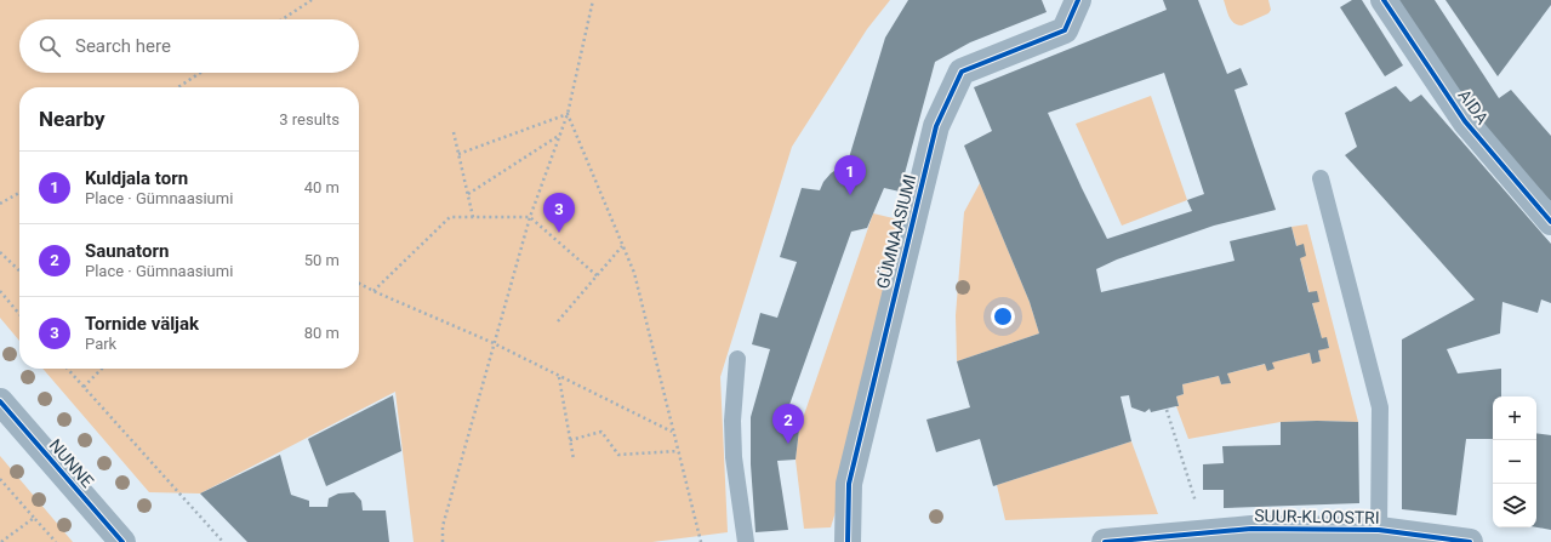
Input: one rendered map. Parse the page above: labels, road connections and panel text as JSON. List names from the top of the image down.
{
  "streets": {
    "street": [
      "AIDA",
      "GÜMNAASIUMI",
      "NUNNE",
      "SUUR-KLOOSTRI"
    ]
  },
  "page": {
    "search": "Search here",
    "heading": ["Nearby", "3 results"],
    "list": [
      {
        "mark": "1",
        "name": "Kuldjala torn",
        "note": "Place · Gümnaasiumi",
        "value": "40 m"
      },
      {
        "mark": "2",
        "name": "Saunatorn",
        "note": "Place · Gümnaasiumi",
        "value": "50 m"
      },
      {
        "mark": "3",
        "name": "Tornide väljak",
        "note": "Park",
        "value": "80 m"
      }
    ],
    "pins": ["1", "3", "2"],
    "map_buttons": ["+", "−"]
  }
}
